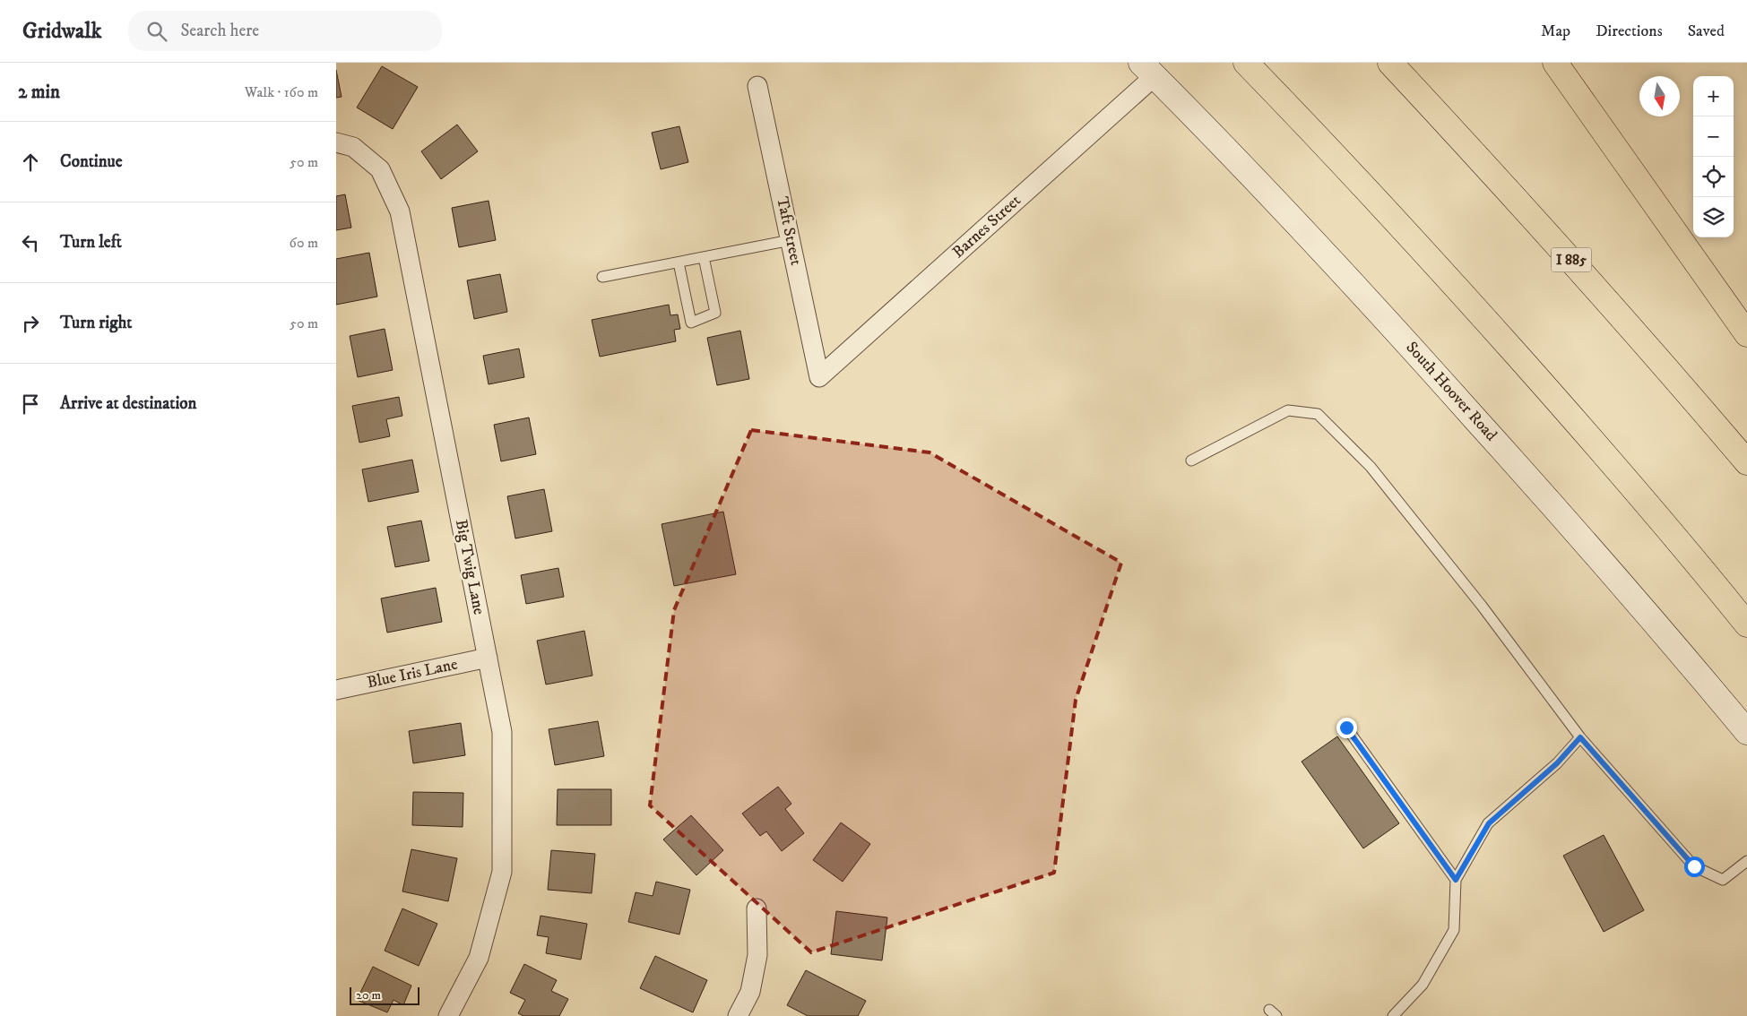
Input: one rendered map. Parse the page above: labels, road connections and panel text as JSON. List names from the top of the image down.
{
  "streets": {
    "highway": ["I 885"],
    "street": [
      "Barnes Street",
      "Taft Street",
      "South Hoover Road",
      "Big Twig Lane",
      "Blue Iris Lane"
    ]
  },
  "crossings": [
    ["Barnes Street", "Taft Street"],
    ["Barnes Street", "South Hoover Road"],
    ["Big Twig Lane", "Blue Iris Lane"]
  ],
  "scale_bar": "20 m",
  "north": "bottom",
  "page": {
    "header": "Gridwalk",
    "search": "Search here",
    "nav": ["Map", "Directions", "Saved"],
    "heading": ["2 min", "Walk · 160 m"],
    "map_buttons": ["+", "−"],
    "list": [
      ["Continue", "50 m"],
      ["Turn left", "60 m"],
      ["Turn right", "50 m"],
      "Arrive at destination"
    ],
    "scale": "20 m"
  }
}
